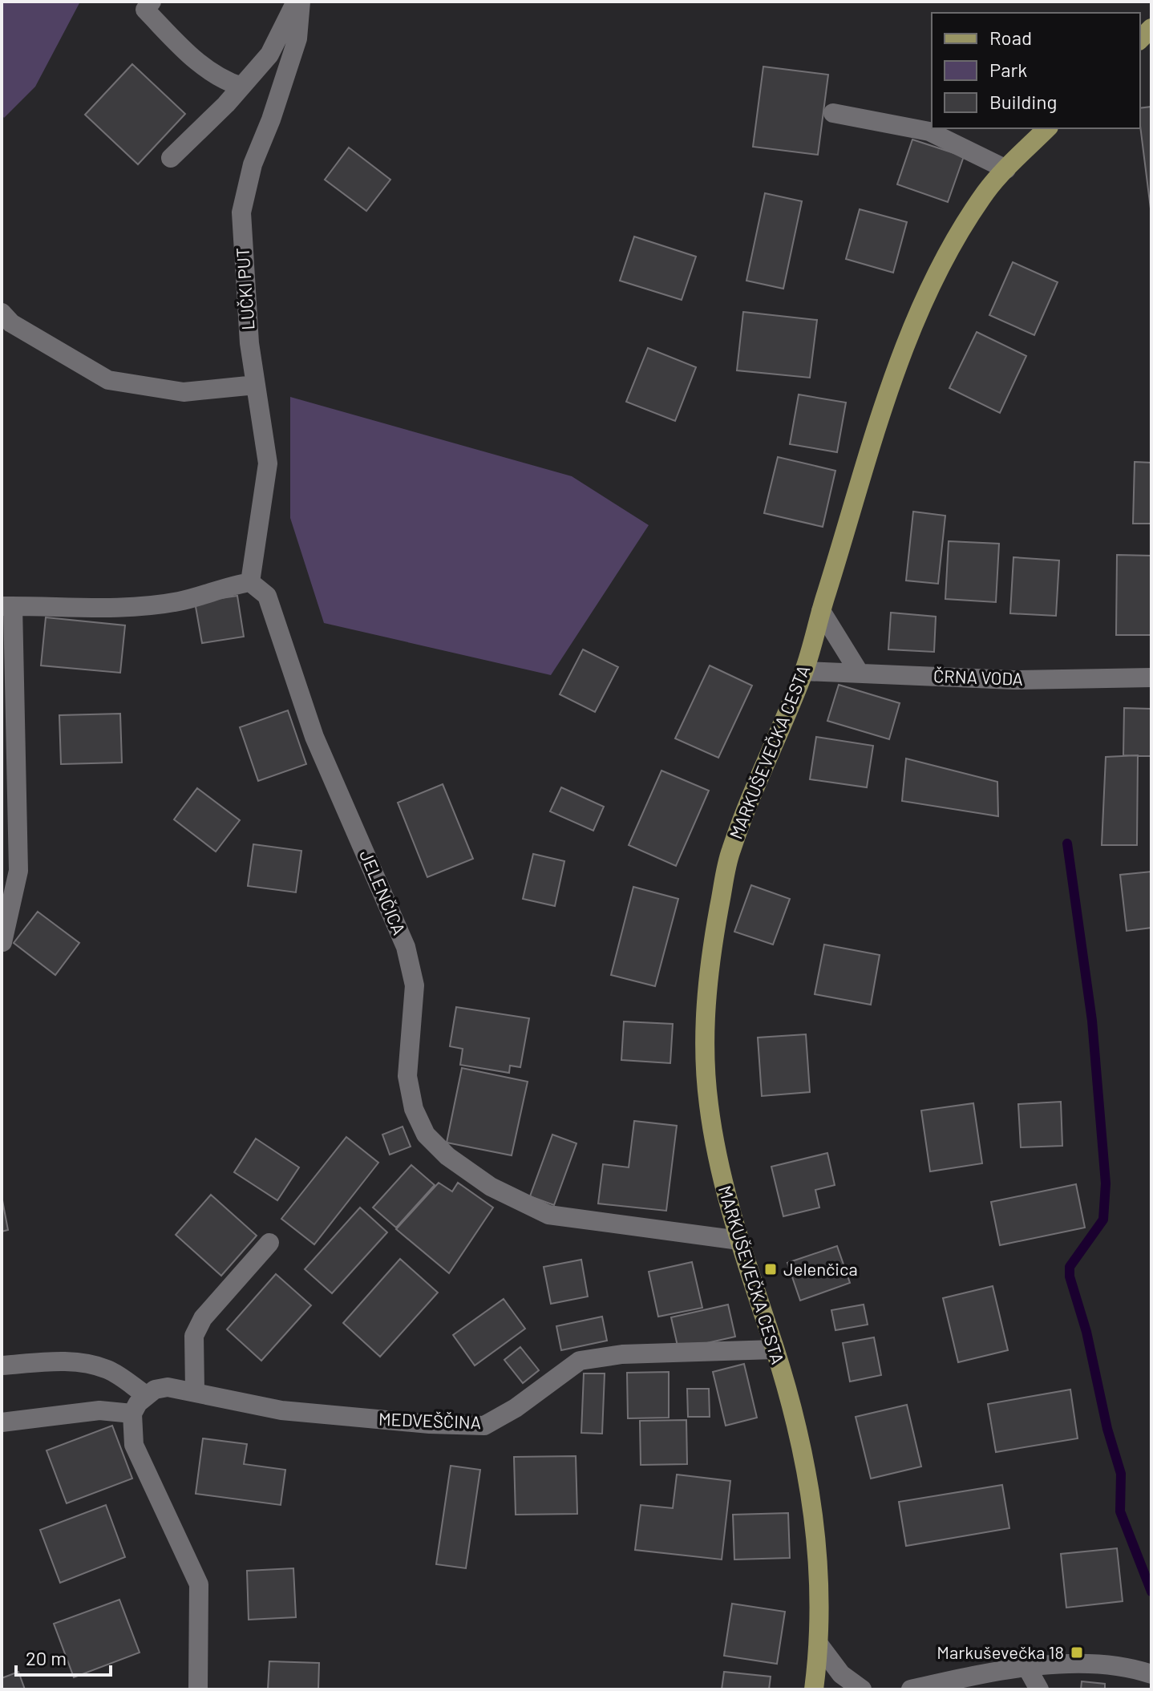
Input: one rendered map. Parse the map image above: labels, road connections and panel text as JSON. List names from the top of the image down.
{
  "streets": {
    "main road": ["MARKUŠEVEČKA CESTA"],
    "street": [
      "LUČKI PUT",
      "ČRNA VODA",
      "JELENČICA",
      "MEDVEŠČINA"
    ]
  },
  "crossings": [
    ["LUČKI PUT", "JELENČICA"],
    ["ČRNA VODA", "MARKUŠEVEČKA CESTA"],
    ["MARKUŠEVEČKA CESTA", "JELENČICA"],
    ["MARKUŠEVEČKA CESTA", "MEDVEŠČINA"]
  ],
  "places": {
    "transit": ["Jelenčica", "Markuševečka 18"]
  },
  "legend": ["Road", "Park", "Building"],
  "scale_bar": "20 m"
}
